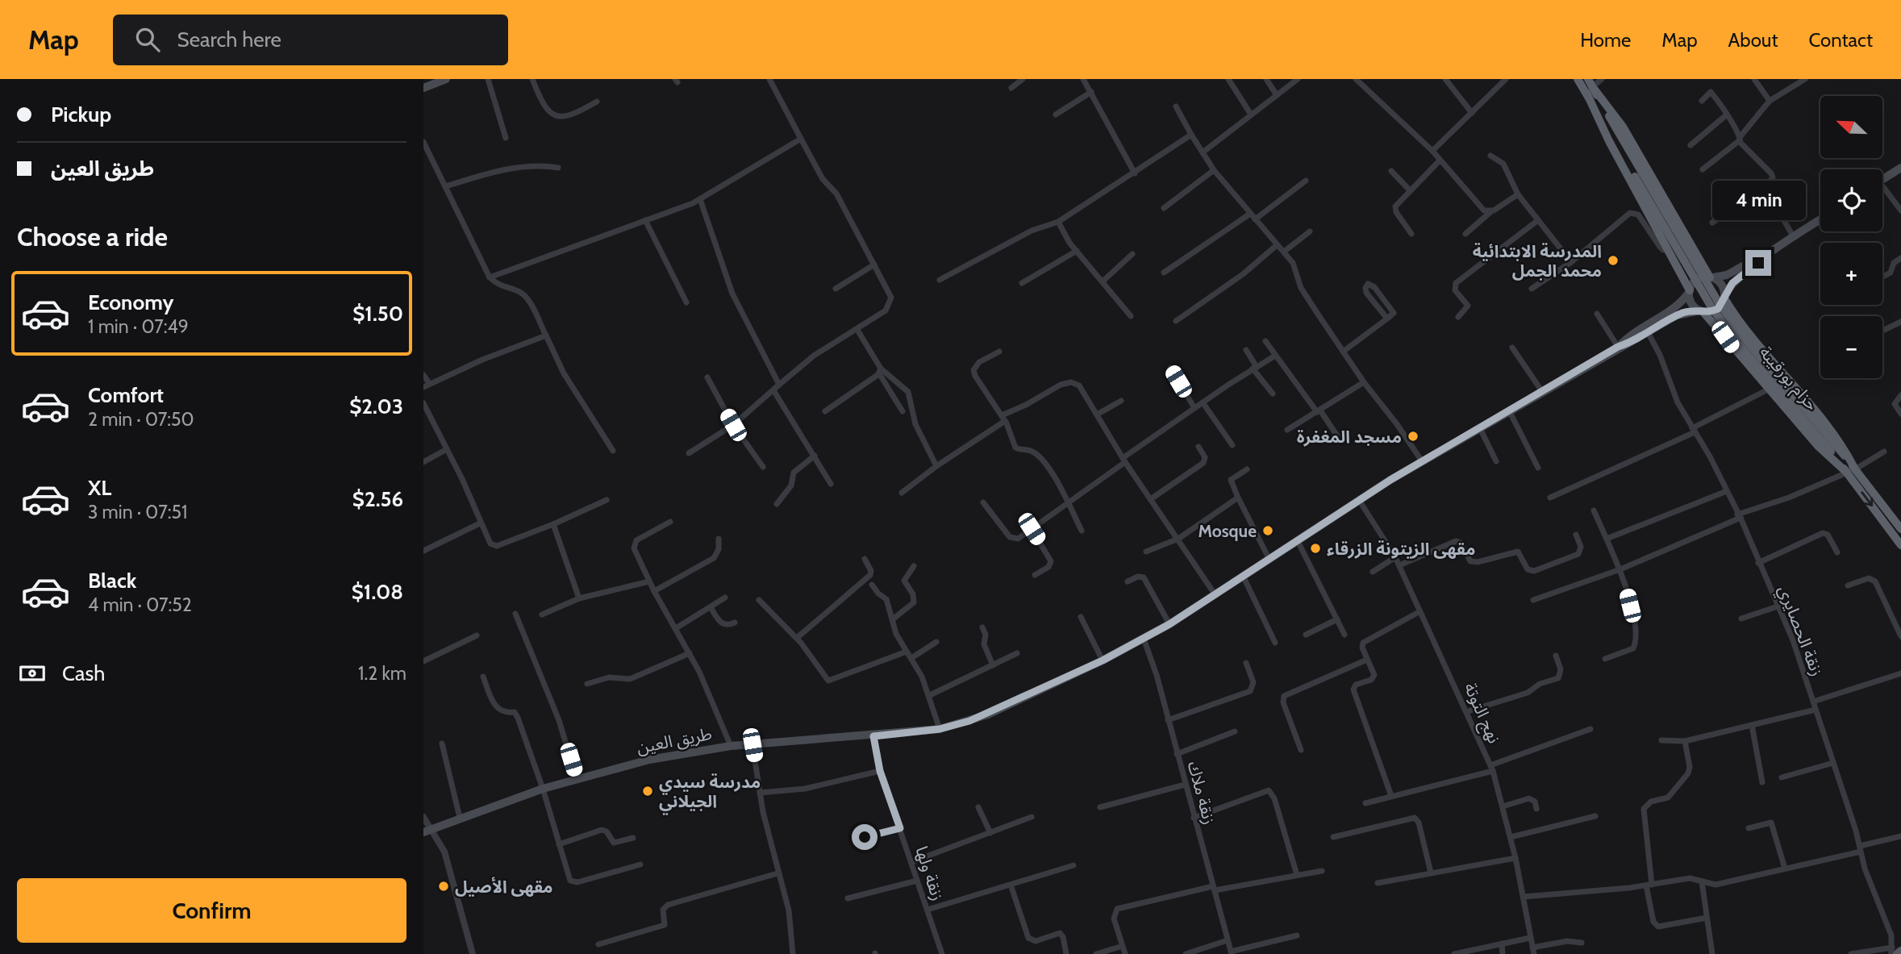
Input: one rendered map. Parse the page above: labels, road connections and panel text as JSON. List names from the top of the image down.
{
  "streets": {
    "highway": ["حزام بورقيبة"],
    "main road": ["طريق العين"],
    "street": [
      "زنقة الحصايري",
      "نهج التوتة",
      "زنقة ملاك",
      "زنقة ولها"
    ]
  },
  "crossings": [
    ["زنقة الحصايري", "طريق العين"],
    ["نهج التوتة", "طريق العين"],
    ["طريق العين", "زنقة ملاك"],
    ["طريق العين", "زنقة ولها"]
  ],
  "places": [
    "المدرسة الابتدائية محمد الجمل",
    "مسجد المغفرة",
    "Mosque",
    "مقهى الزيتونة الزرقاء",
    "مدرسة سيدي الجيلاني",
    "مقهى الأصيل"
  ],
  "north": "top left",
  "page": {
    "header": "Map",
    "search": "Search here",
    "nav": [
      "Home",
      "Map",
      "About",
      "Contact"
    ],
    "banner": ["Pickup", "طريق العين"],
    "map_buttons": ["+", "−"],
    "bubble": "4 min",
    "heading": "Choose a ride",
    "list": [
      {
        "name": "Economy",
        "note": "1 min · 07:49",
        "value": "$1.50"
      },
      {
        "name": "Comfort",
        "note": "2 min · 07:50",
        "value": "$2.03"
      },
      {
        "name": "XL",
        "note": "3 min · 07:51",
        "value": "$2.56"
      },
      {
        "name": "Black",
        "note": "4 min · 07:52",
        "value": "$1.08"
      }
    ],
    "pay": ["Cash", "1.2 km"],
    "buttons": "Confirm"
  }
}
